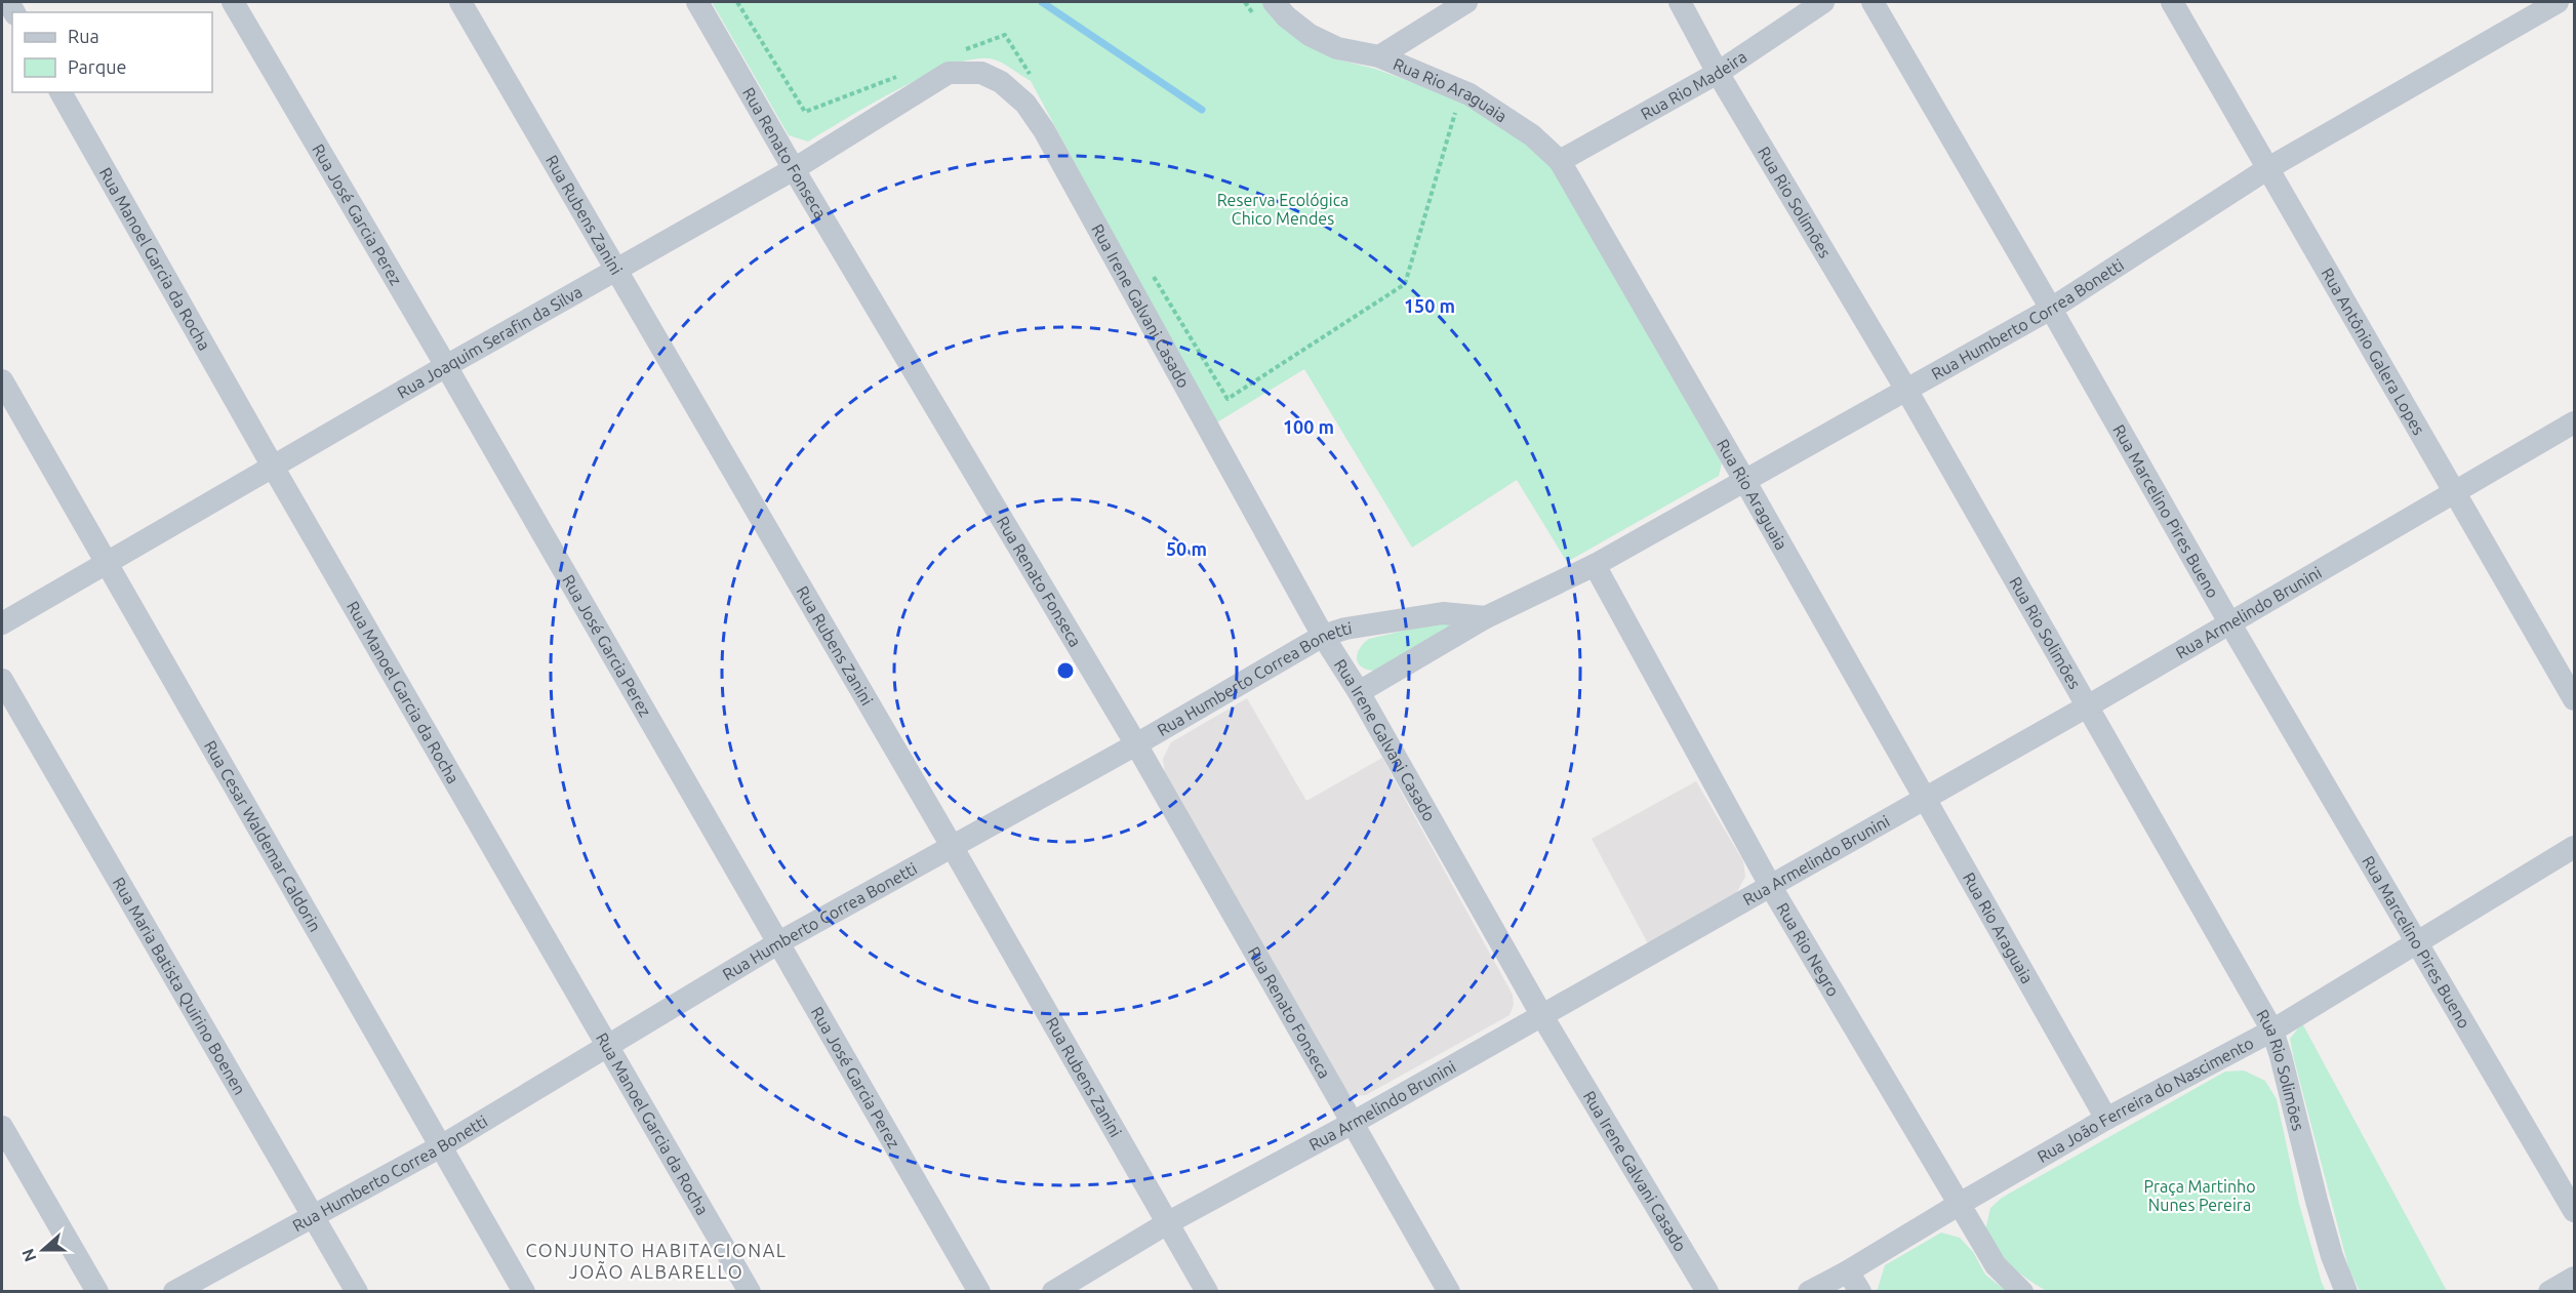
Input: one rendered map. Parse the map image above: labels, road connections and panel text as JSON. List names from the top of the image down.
{
  "streets": {
    "street": [
      "Rua Rio Madeira",
      "Rua Rio Araguaia",
      "Rua Renato Fonseca",
      "Rua Rio Solimões",
      "Rua José Garcia Perez",
      "Rua Rubens Zanini",
      "Rua Manoel Garcia da Rocha",
      "Rua Irene Galvani Casado",
      "Rua Humberto Correa Bonetti",
      "Rua Joaquim Serafin da Silva",
      "Rua Antônio Galera Lopes",
      "Rua Marcelino Pires Bueno",
      "Rua Armelindo Brunini",
      "Rua Cesar Waldemar Caldorin",
      "Rua Rio Negro",
      "Rua Maria Batista Quirino Boenen",
      "Rua João Ferreira do Nascimento"
    ]
  },
  "crossings": [
    ["Rua Rio Madeira", "Rua Rio Araguaia"],
    ["Rua Rio Madeira", "Rua Rio Solimões"],
    ["Rua Rio Araguaia", "Rua Humberto Correa Bonetti"],
    ["Rua Rio Araguaia", "Rua Armelindo Brunini"],
    ["Rua Rio Araguaia", "Rua João Ferreira do Nascimento"],
    ["Rua Renato Fonseca", "Rua Humberto Correa Bonetti"],
    ["Rua Renato Fonseca", "Rua Joaquim Serafin da Silva"],
    ["Rua Renato Fonseca", "Rua Armelindo Brunini"],
    ["Rua Rio Solimões", "Rua Humberto Correa Bonetti"],
    ["Rua Rio Solimões", "Rua Armelindo Brunini"],
    ["Rua Rio Solimões", "Rua João Ferreira do Nascimento"],
    ["Rua José Garcia Perez", "Rua Humberto Correa Bonetti"],
    ["Rua José Garcia Perez", "Rua Joaquim Serafin da Silva"],
    ["Rua Rubens Zanini", "Rua Humberto Correa Bonetti"],
    ["Rua Rubens Zanini", "Rua Joaquim Serafin da Silva"],
    ["Rua Rubens Zanini", "Rua Armelindo Brunini"],
    ["Rua Manoel Garcia da Rocha", "Rua Humberto Correa Bonetti"],
    ["Rua Manoel Garcia da Rocha", "Rua Joaquim Serafin da Silva"],
    ["Rua Irene Galvani Casado", "Rua Humberto Correa Bonetti"],
    ["Rua Irene Galvani Casado", "Rua Joaquim Serafin da Silva"],
    ["Rua Irene Galvani Casado", "Rua Armelindo Brunini"],
    ["Rua Humberto Correa Bonetti", "Rua Antônio Galera Lopes"],
    ["Rua Humberto Correa Bonetti", "Rua Marcelino Pires Bueno"],
    ["Rua Humberto Correa Bonetti", "Rua Cesar Waldemar Caldorin"],
    ["Rua Humberto Correa Bonetti", "Rua Rio Negro"],
    ["Rua Humberto Correa Bonetti", "Rua Maria Batista Quirino Boenen"],
    ["Rua Joaquim Serafin da Silva", "Rua Cesar Waldemar Caldorin"],
    ["Rua Antônio Galera Lopes", "Rua Armelindo Brunini"],
    ["Rua Marcelino Pires Bueno", "Rua Armelindo Brunini"],
    ["Rua Marcelino Pires Bueno", "Rua João Ferreira do Nascimento"],
    ["Rua Armelindo Brunini", "Rua Rio Negro"],
    ["Rua Rio Negro", "Rua João Ferreira do Nascimento"]
  ],
  "districts": ["CONJUNTO HABITACIONAL JOÃO ALBARELLO"],
  "parks": ["Reserva Ecológica Chico Mendes", "Praça Martinho Nunes Pereira"],
  "legend": ["Rua", "Parque"],
  "north": "left",
  "rings": ["150 m", "100 m", "50 m"]
}
